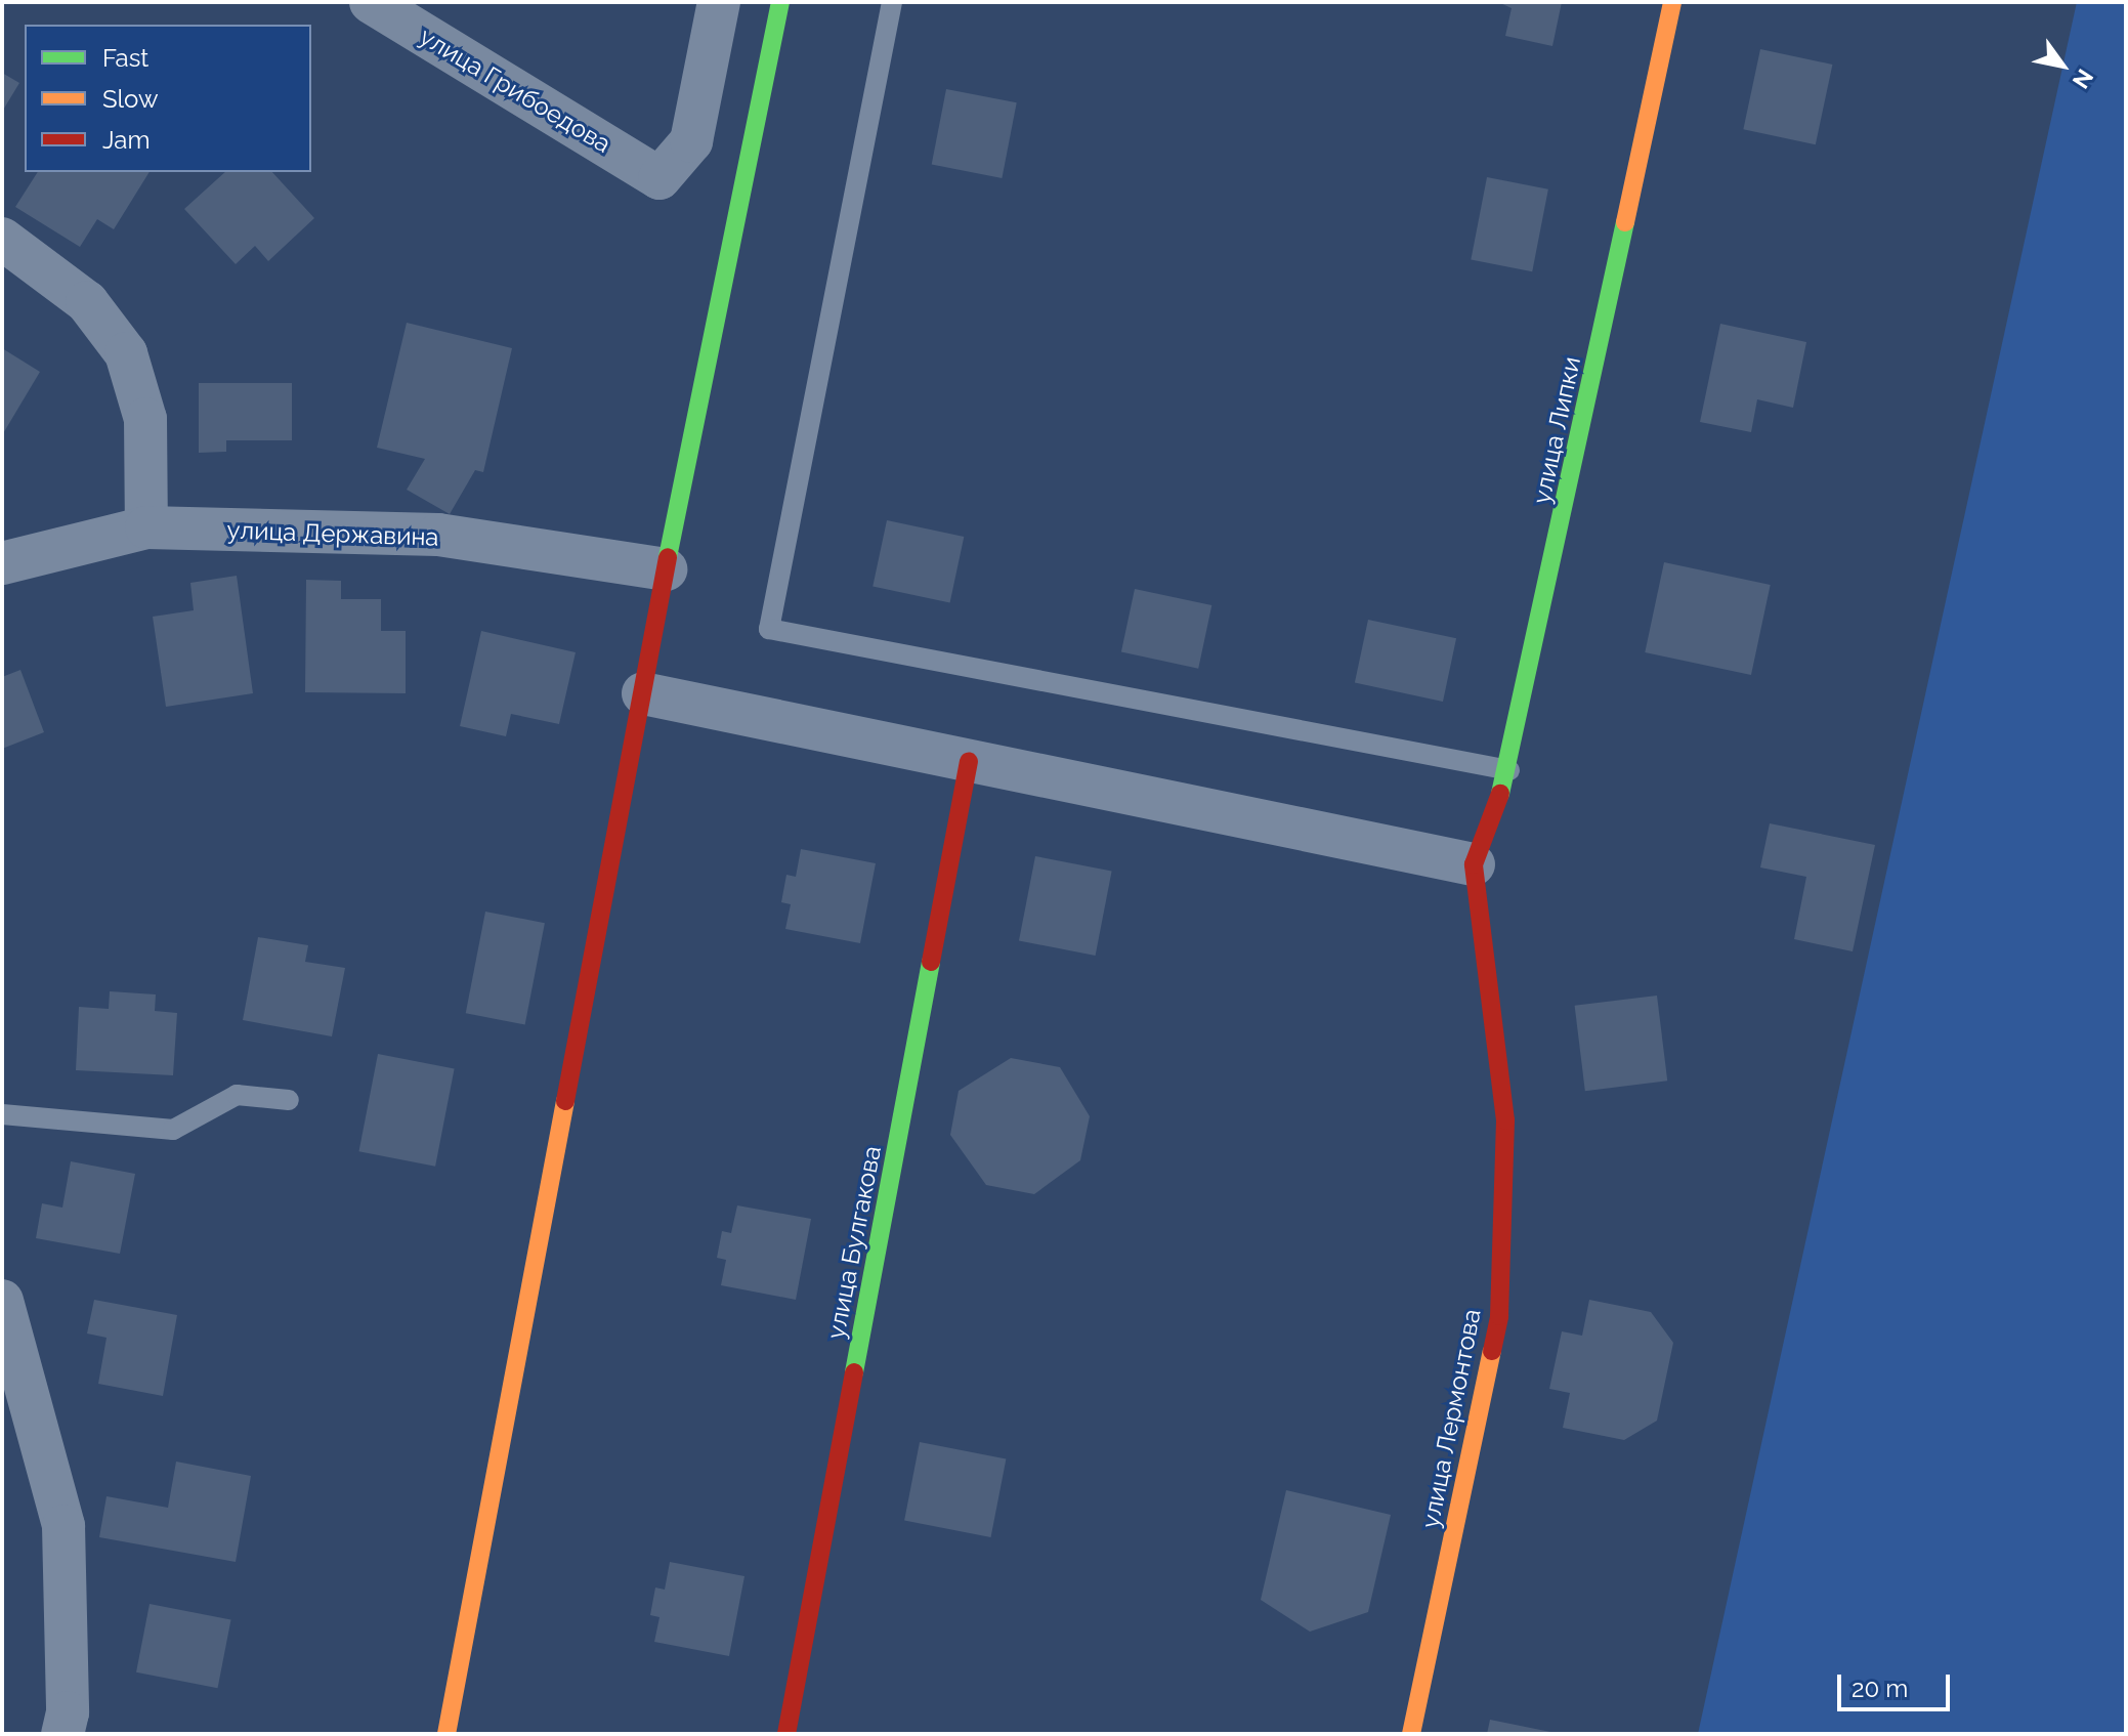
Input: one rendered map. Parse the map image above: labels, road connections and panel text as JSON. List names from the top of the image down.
{
  "streets": {
    "street": [
      "улица Грибоедова",
      "улица Липки",
      "улица Державина",
      "улица Булгакова",
      "улица Лермонтова"
    ]
  },
  "crossings": [
    ["улица Липки", "улица Лермонтова"]
  ],
  "legend": ["Fast", "Slow", "Jam"],
  "scale_bar": "20 m",
  "north": "bottom right"
}
